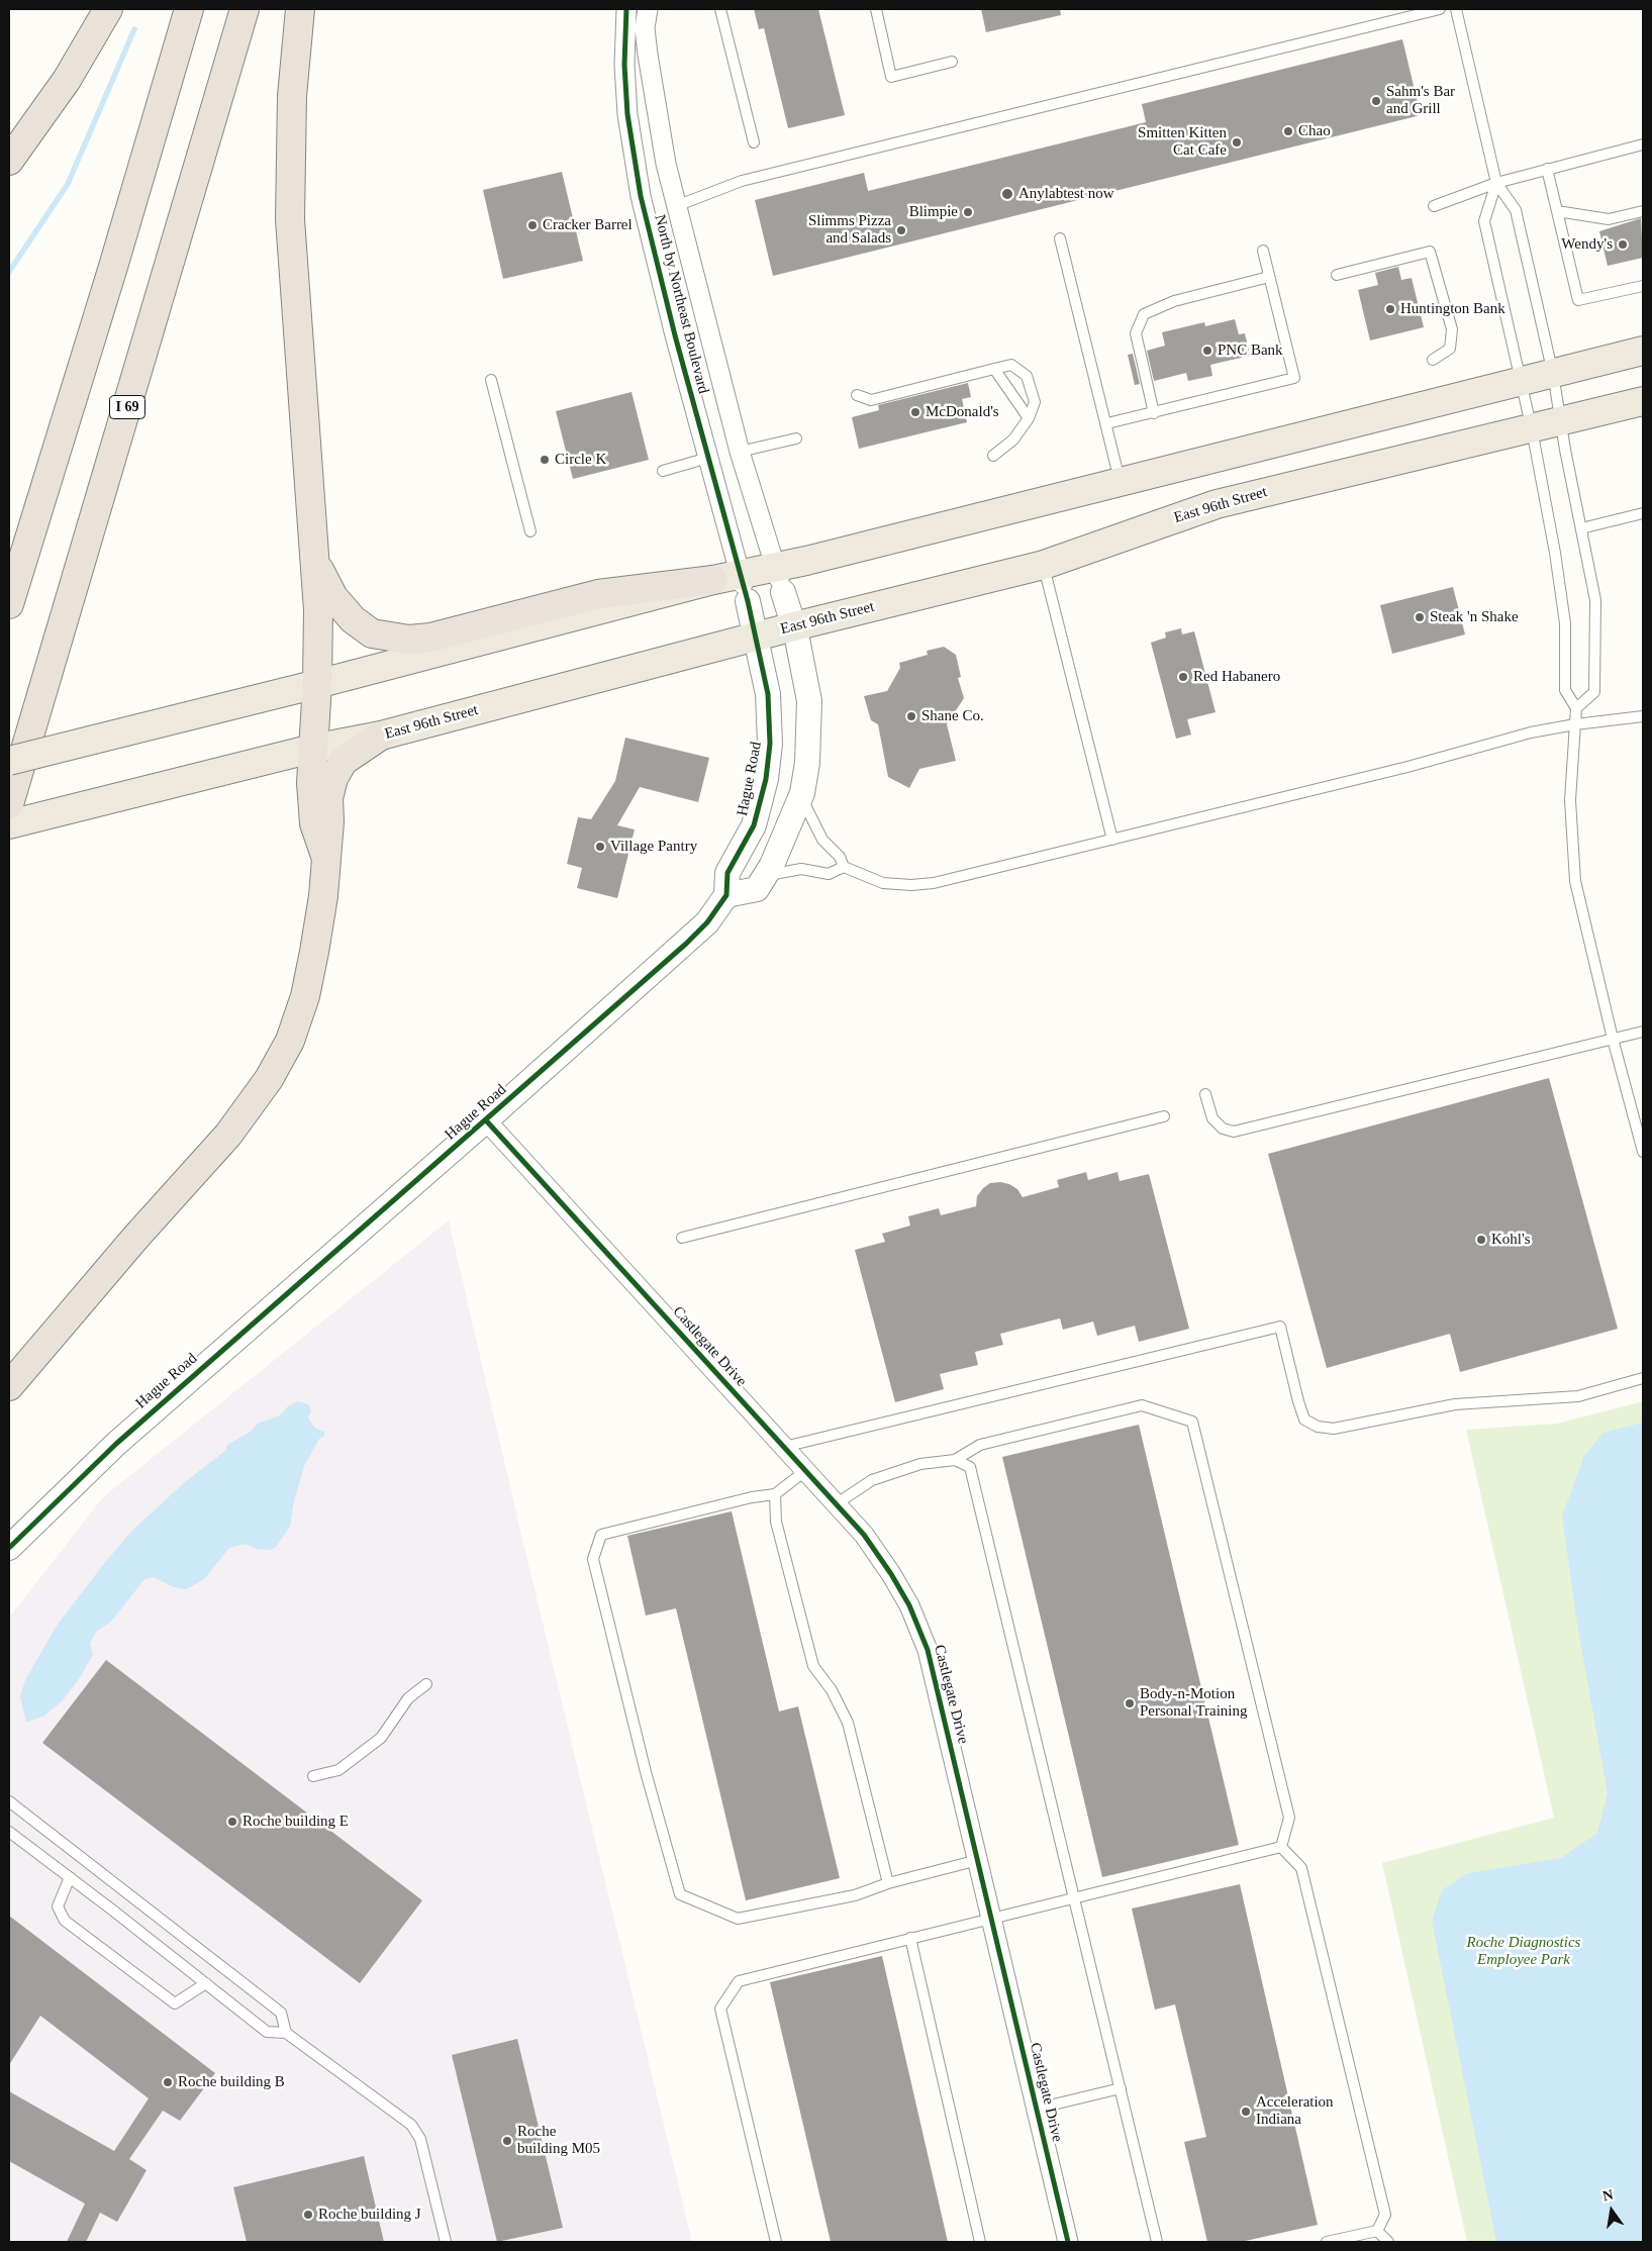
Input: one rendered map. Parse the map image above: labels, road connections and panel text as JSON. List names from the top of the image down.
{
  "streets": {
    "highway": ["I 69"],
    "main road": ["East 96th Street"],
    "street": ["North by Northeast Boulevard", "Hague Road", "Castlegate Drive"]
  },
  "crossings": [
    ["North by Northeast Boulevard", "Hague Road"],
    ["East 96th Street", "Hague Road"],
    ["Hague Road", "Castlegate Drive"]
  ],
  "parks": ["Roche Diagnostics Employee Park"],
  "places": [
    "Sahm's Bar and Grill",
    "Chao",
    "Smitten Kitten Cat Cafe",
    "Anylabtest now",
    "Blimpie",
    "Cracker Barrel",
    "Slimms Pizza and Salads",
    "Wendy's",
    "Huntington Bank",
    "PNC Bank",
    "McDonald's",
    "Circle K",
    "Steak 'n Shake",
    "Red Habanero",
    "Shane Co.",
    "Village Pantry",
    "Kohl's",
    "Body-n-Motion Personal Training",
    "Roche building E",
    "Roche building B",
    "Acceleration Indiana",
    "Roche building M05",
    "Roche building J"
  ],
  "north": "top"
}
